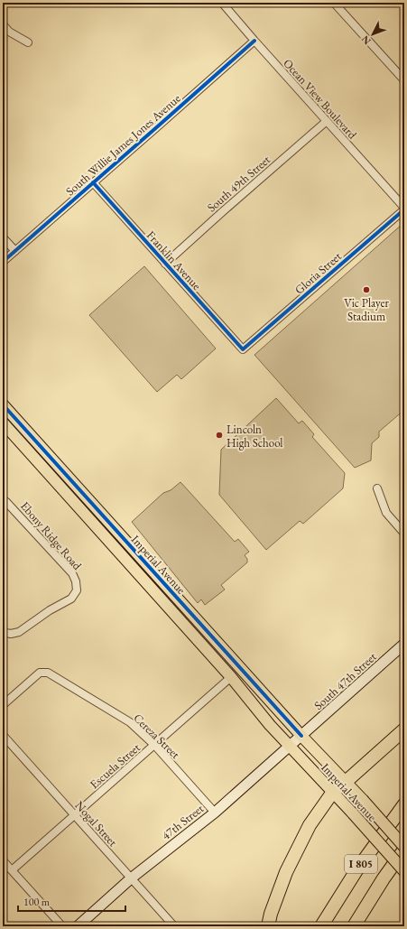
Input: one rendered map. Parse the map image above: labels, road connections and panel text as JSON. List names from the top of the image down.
{
  "streets": {
    "highway": ["I 805"],
    "main road": ["Imperial Avenue", "South 47th Street", "47th Street"],
    "street": [
      "Ocean View Boulevard",
      "South Willie James Jones Avenue",
      "South 49th Street",
      "Franklin Avenue",
      "Gloria Street",
      "Ebony Ridge Road",
      "Cereza Street",
      "Escuela Street",
      "Nogal Street"
    ]
  },
  "crossings": [
    ["Ocean View Boulevard", "South Willie James Jones Avenue"],
    ["Ocean View Boulevard", "South 49th Street"],
    ["Ocean View Boulevard", "Gloria Street"],
    ["South Willie James Jones Avenue", "Franklin Avenue"],
    ["South 49th Street", "Franklin Avenue"],
    ["Franklin Avenue", "Gloria Street"],
    ["Imperial Avenue", "South 47th Street"],
    ["Imperial Avenue", "Escuela Street"],
    ["Imperial Avenue", "47th Street"],
    ["Imperial Avenue", "I 805"],
    ["South 47th Street", "47th Street"],
    ["Cereza Street", "Escuela Street"],
    ["Cereza Street", "47th Street"],
    ["Escuela Street", "Nogal Street"],
    ["47th Street", "Nogal Street"]
  ],
  "places": ["Vic Player Stadium", "Lincoln High School"],
  "scale_bar": "100 m",
  "north": "bottom left"
}
